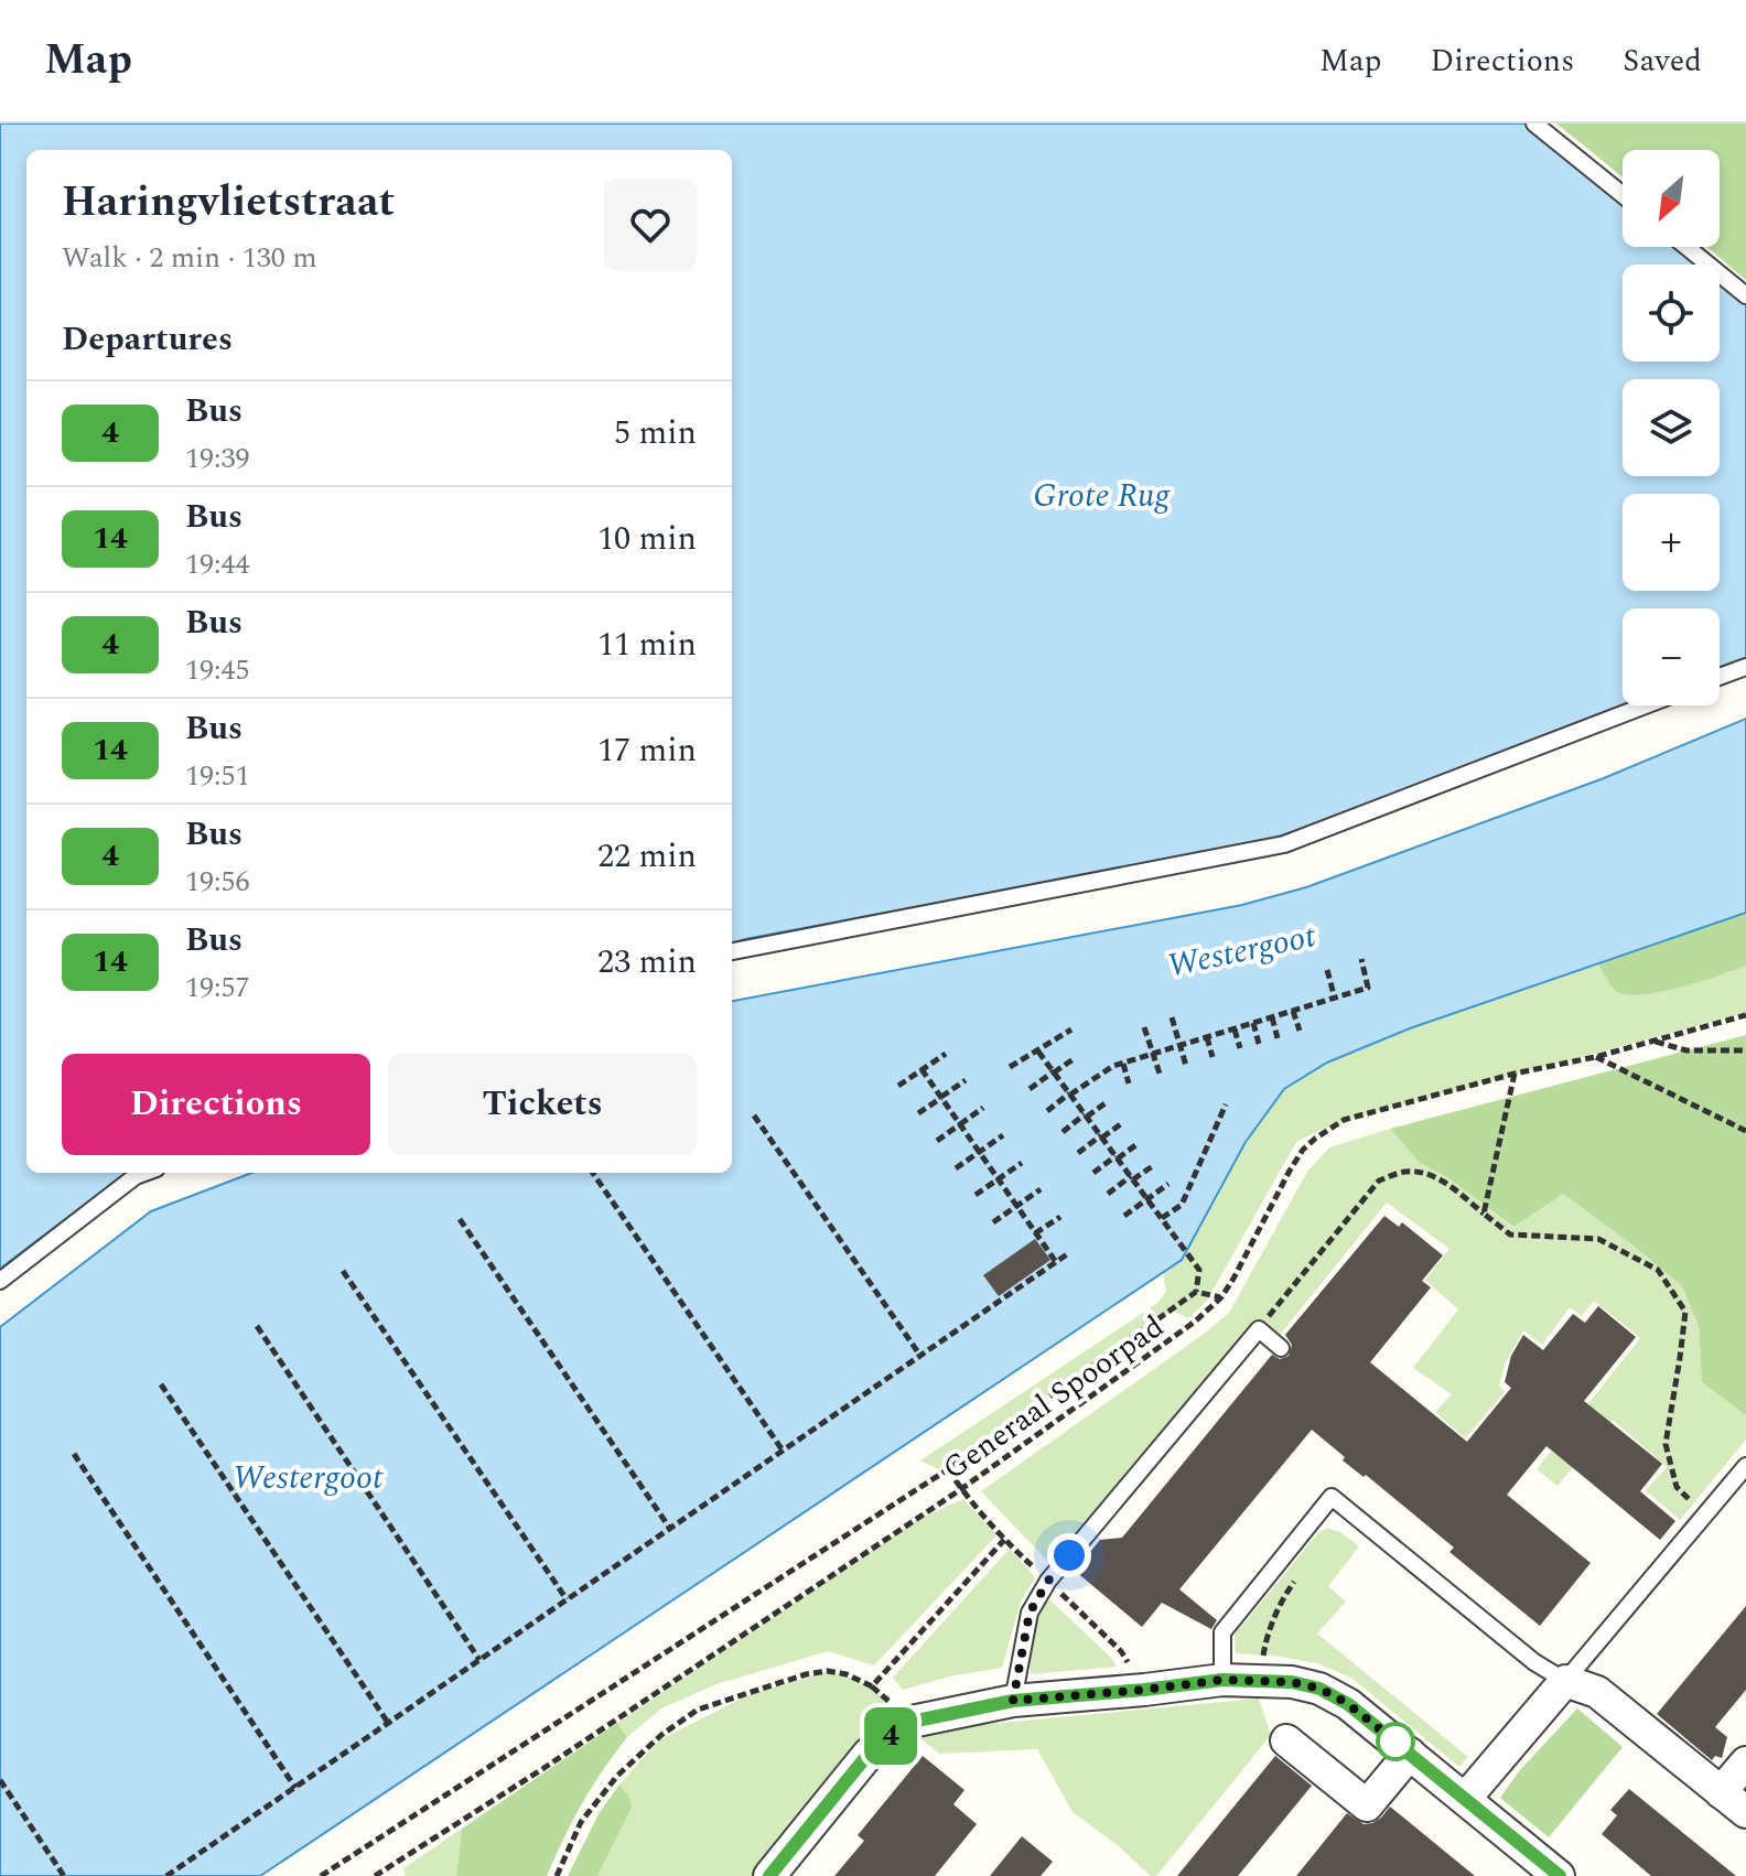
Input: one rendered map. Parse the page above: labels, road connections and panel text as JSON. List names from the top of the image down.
{
  "streets": {
    "path": ["Generaal Spoorpad"]
  },
  "water": ["Grote Rug", "Westergoot"],
  "lines": ["bus line 4"],
  "north": "bottom left",
  "page": {
    "header": "Map",
    "nav": ["Map", "Directions", "Saved"],
    "on_map": "4",
    "map_buttons": ["+", "−"],
    "heading": [
      ["Haringvlietstraat", "Walk · 2 min · 130 m"],
      "Departures"
    ],
    "list": [
      {
        "mark": "4",
        "name": "Bus",
        "note": "19:39",
        "value": "5 min"
      },
      {
        "mark": "14",
        "name": "Bus",
        "note": "19:44",
        "value": "10 min"
      },
      {
        "mark": "4",
        "name": "Bus",
        "note": "19:45",
        "value": "11 min"
      },
      {
        "mark": "14",
        "name": "Bus",
        "note": "19:51",
        "value": "17 min"
      },
      {
        "mark": "4",
        "name": "Bus",
        "note": "19:56",
        "value": "22 min"
      },
      {
        "mark": "14",
        "name": "Bus",
        "note": "19:57",
        "value": "23 min"
      }
    ],
    "buttons": ["Directions", "Tickets"]
  }
}
